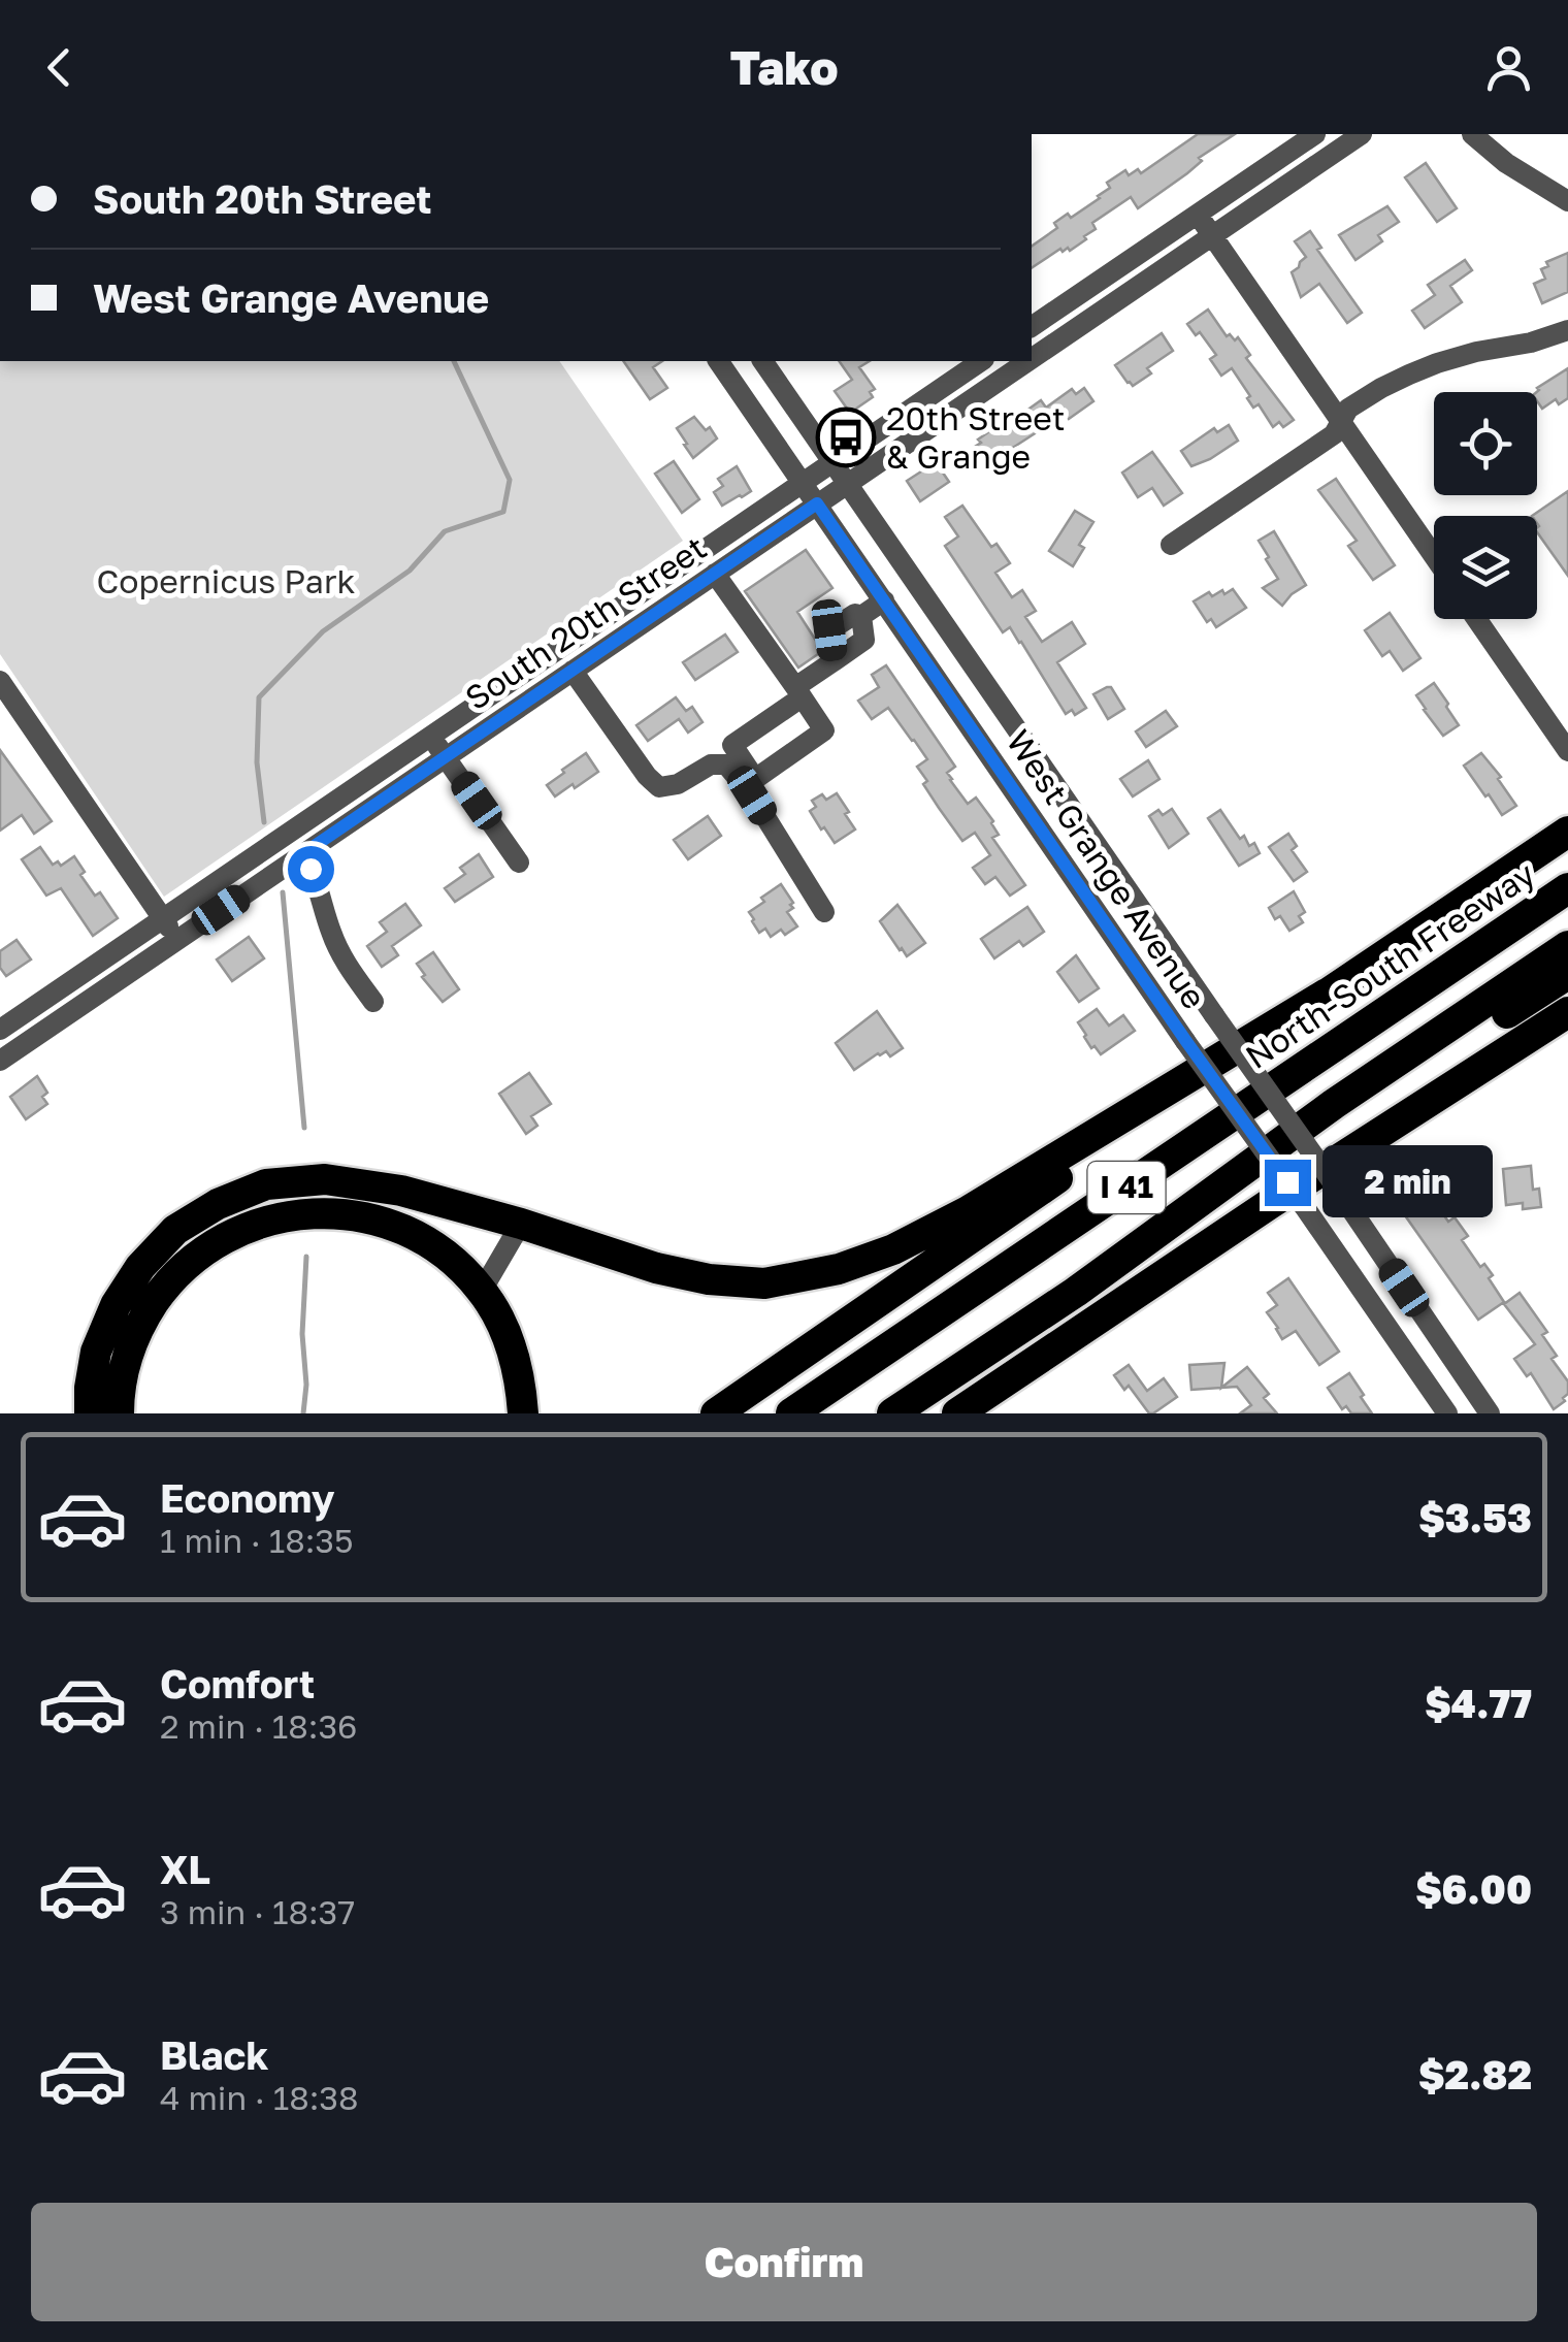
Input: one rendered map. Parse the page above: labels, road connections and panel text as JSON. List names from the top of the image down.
{
  "streets": {
    "highway": ["North-South Freeway", "I 41"],
    "street": ["South 20th Street", "West Grange Avenue"]
  },
  "crossings": [
    ["South 20th Street", "West Grange Avenue"]
  ],
  "parks": ["Copernicus Park"],
  "places": {
    "bus stop": ["20th Street & Grange"]
  },
  "page": {
    "header": "Tako",
    "banner": ["South 20th Street", "West Grange Avenue"],
    "bubble": "2 min",
    "list": [
      {
        "name": "Economy",
        "note": "1 min · 18:35",
        "value": "$3.53"
      },
      {
        "name": "Comfort",
        "note": "2 min · 18:36",
        "value": "$4.77"
      },
      {
        "name": "XL",
        "note": "3 min · 18:37",
        "value": "$6.00"
      },
      {
        "name": "Black",
        "note": "4 min · 18:38",
        "value": "$2.82"
      }
    ],
    "buttons": "Confirm"
  }
}
